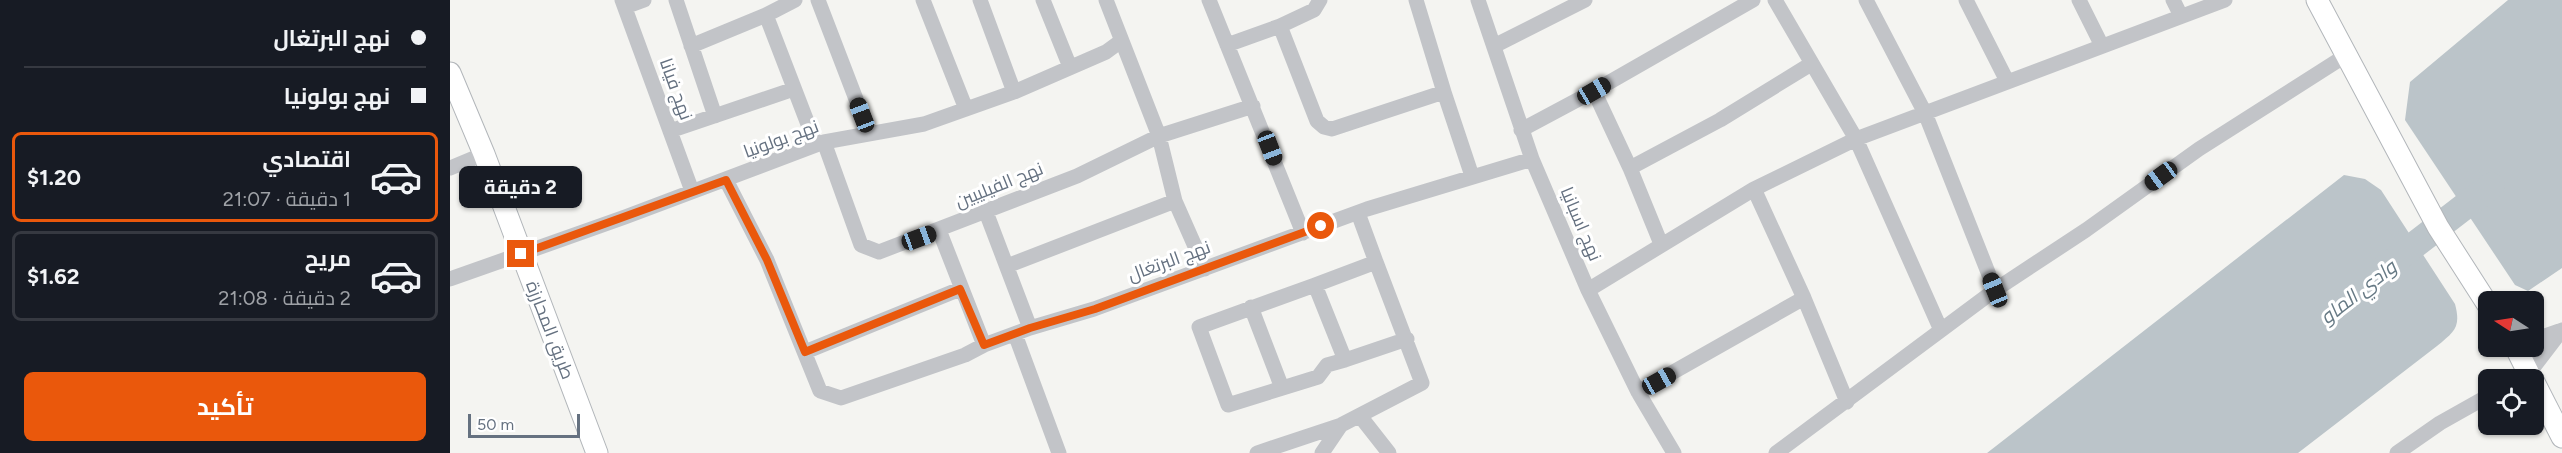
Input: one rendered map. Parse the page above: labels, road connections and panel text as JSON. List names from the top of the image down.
{
  "streets": {
    "street": [
      "نهج فيانا",
      "نهج بولونيا",
      "نهج الفيليبين",
      "نهج اسبانيا",
      "نهج البرتغال",
      "طريق المحارزة"
    ]
  },
  "crossings": [
    ["نهج فيانا", "نهج بولونيا"],
    ["نهج بولونيا", "نهج الفيليبين"],
    ["نهج بولونيا", "طريق المحارزة"],
    ["نهج اسبانيا", "نهج البرتغال"]
  ],
  "water": ["وادي الماو"],
  "scale_bar": "50 m",
  "north": "left",
  "page": {
    "banner": ["نهج البرتغال", "نهج بولونيا"],
    "list": [
      {
        "name": "اقتصادي",
        "note": "1 دقيقة · 21:07",
        "value": "$1.20"
      },
      {
        "name": "مريح",
        "note": "2 دقيقة · 21:08",
        "value": "$1.62"
      }
    ],
    "bubble": "2 دقيقة",
    "buttons": "تأكيد",
    "scale": "50 m"
  }
}
